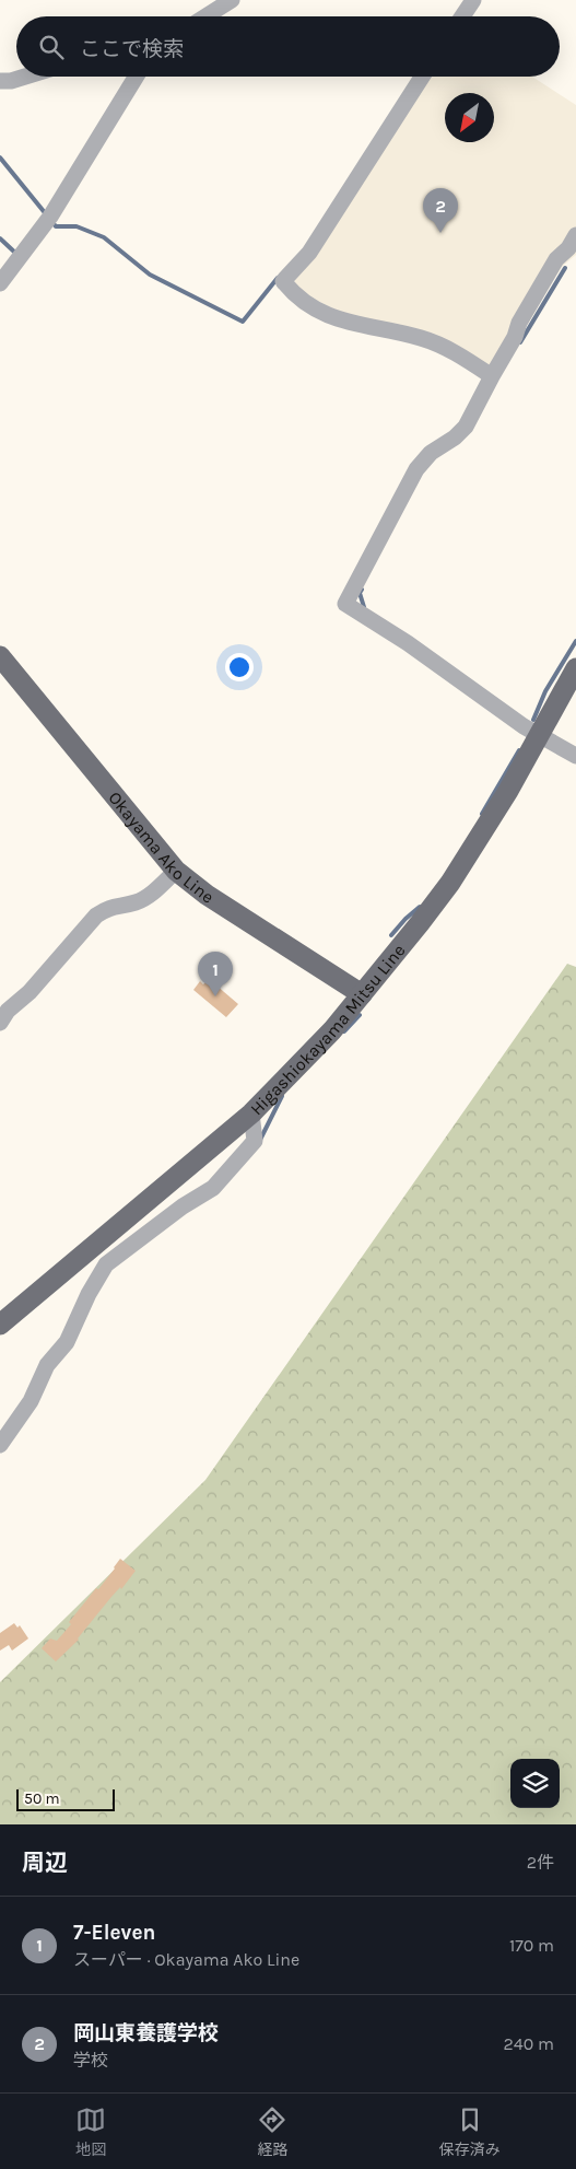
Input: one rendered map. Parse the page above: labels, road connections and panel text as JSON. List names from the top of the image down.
{
  "streets": {
    "main road": ["Okayama Ako Line", "Higashiokayama Mitsu Line"]
  },
  "crossings": [
    ["Okayama Ako Line", "Higashiokayama Mitsu Line"]
  ],
  "scale_bar": "50 m",
  "north": "bottom left",
  "page": {
    "search": "ここで検索",
    "pins": ["2", "1"],
    "scale": "50 m",
    "heading": ["周辺", "2件"],
    "list": [
      {
        "mark": "1",
        "name": "7-Eleven",
        "note": "スーパー · Okayama Ako Line",
        "value": "170 m"
      },
      {
        "mark": "2",
        "name": "岡山東養護学校",
        "note": "学校",
        "value": "240 m"
      }
    ],
    "nav": ["地図", "経路", "保存済み"]
  }
}
